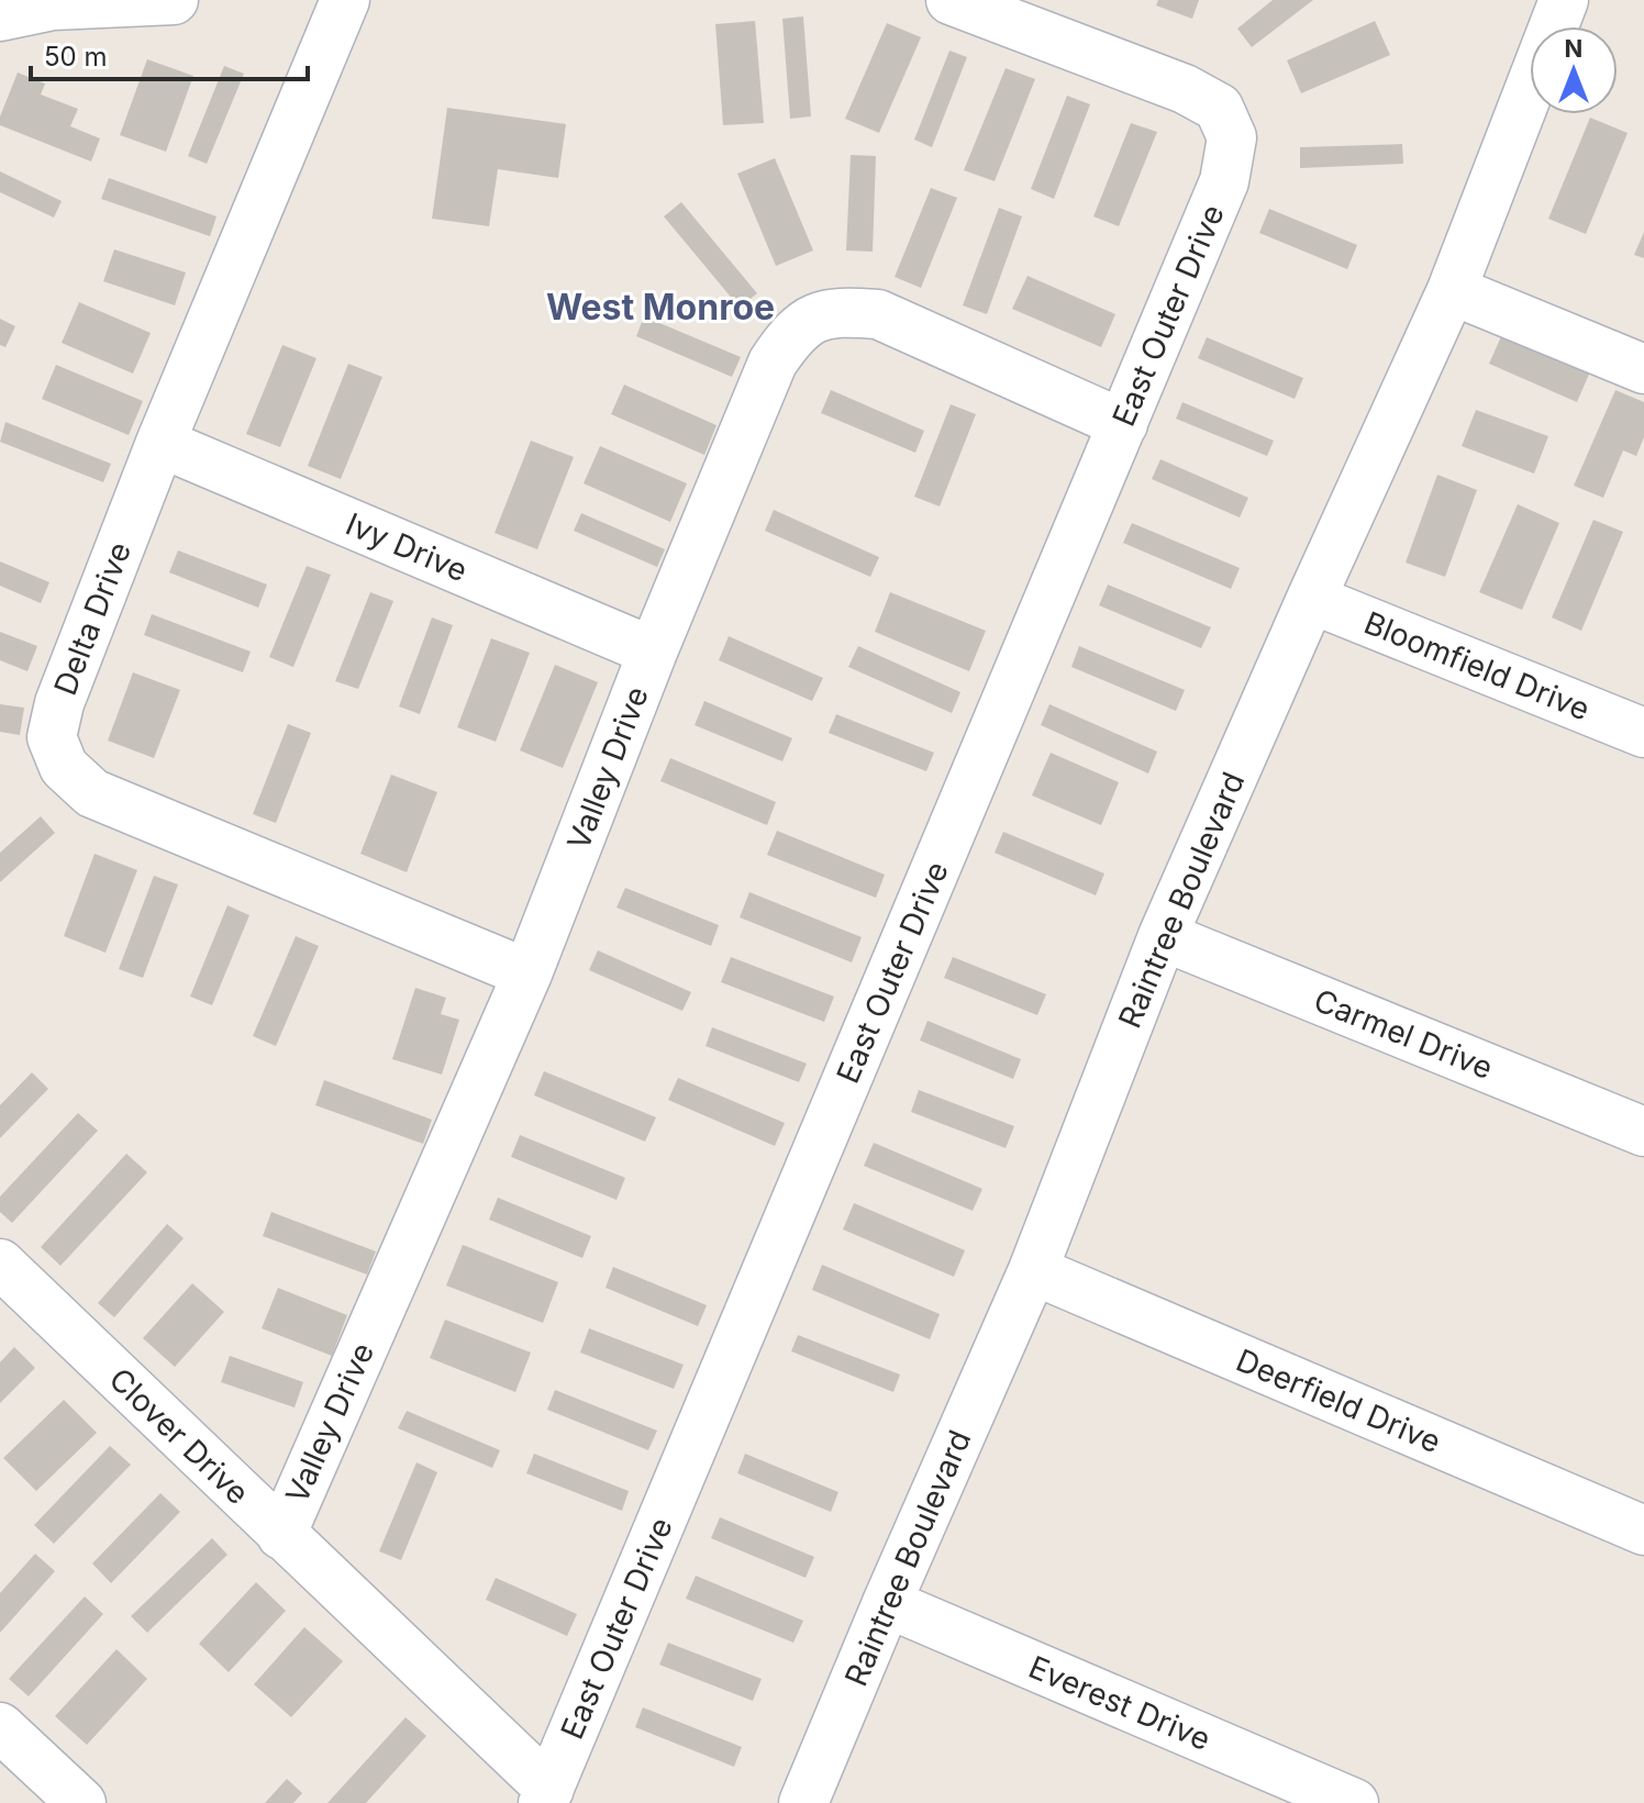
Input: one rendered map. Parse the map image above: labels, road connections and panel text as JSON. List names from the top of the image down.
{
  "streets": {
    "street": [
      "East Outer Drive",
      "Ivy Drive",
      "Delta Drive",
      "Bloomfield Drive",
      "Valley Drive",
      "Raintree Boulevard",
      "Carmel Drive",
      "Deerfield Drive",
      "Clover Drive",
      "Everest Drive"
    ]
  },
  "crossings": [
    ["East Outer Drive", "Valley Drive"],
    ["East Outer Drive", "Clover Drive"],
    ["Ivy Drive", "Delta Drive"],
    ["Ivy Drive", "Valley Drive"],
    ["Delta Drive", "Valley Drive"],
    ["Bloomfield Drive", "Raintree Boulevard"],
    ["Valley Drive", "Clover Drive"],
    ["Raintree Boulevard", "Carmel Drive"],
    ["Raintree Boulevard", "Deerfield Drive"],
    ["Raintree Boulevard", "Everest Drive"]
  ],
  "districts": ["West Monroe"],
  "scale_bar": "50 m",
  "north": "top"
}
